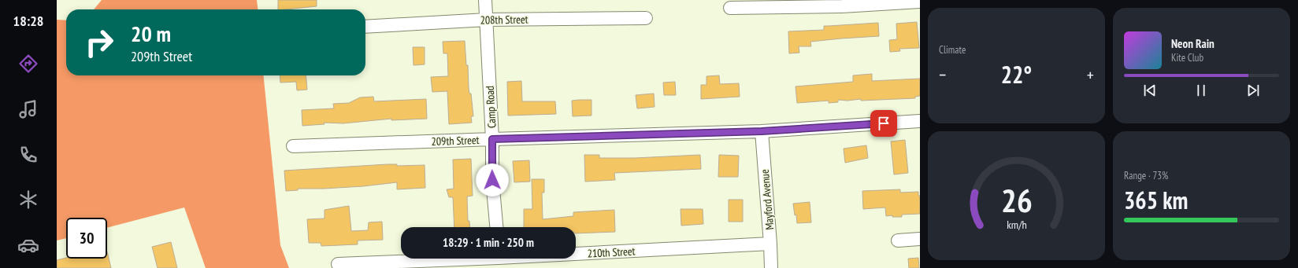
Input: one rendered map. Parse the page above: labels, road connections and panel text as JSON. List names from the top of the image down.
{
  "streets": {
    "street": [
      "208th Street",
      "Camp Road",
      "209th Street",
      "Mayford Avenue",
      "210th Street"
    ]
  },
  "crossings": [
    ["208th Street", "Camp Road"],
    ["Camp Road", "209th Street"],
    ["209th Street", "Mayford Avenue"],
    ["Mayford Avenue", "210th Street"]
  ],
  "page": {
    "tabs": "18:28",
    "tile": [
      "Climate",
      ["Range · 73%", "365 km"]
    ],
    "turn": ["20 m", "209th Street"],
    "song": ["Neon Rain", "Kite Club"],
    "heat": ["−", "22°", "+"],
    "limit": "30",
    "trip": "18:29 · 1 min · 250 m",
    "gauge": ["26", "km/h"]
  }
}
